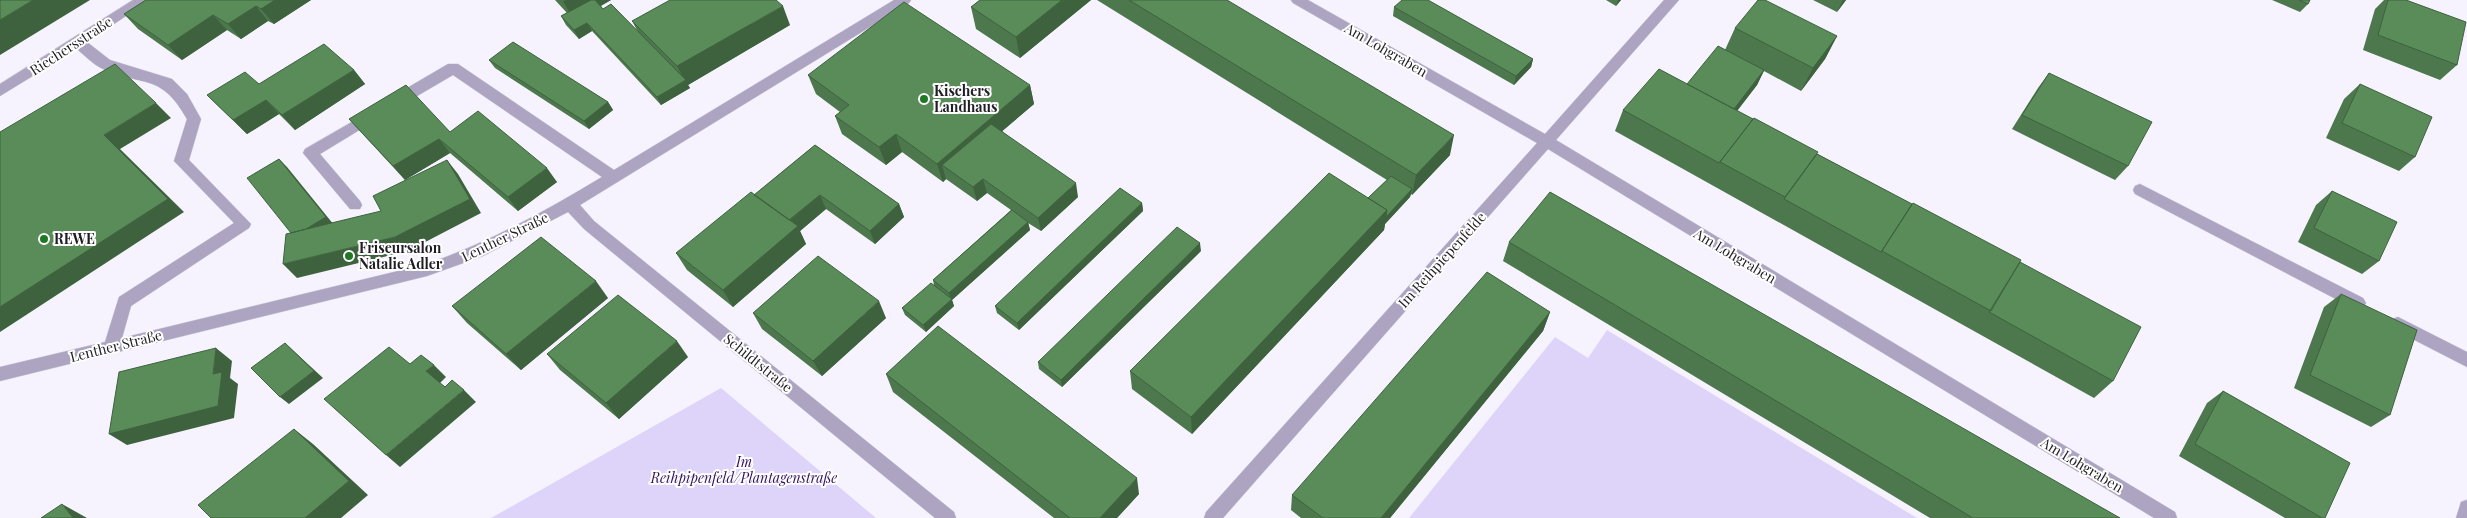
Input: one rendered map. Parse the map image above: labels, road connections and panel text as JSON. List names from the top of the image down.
{
  "streets": {
    "street": [
      "Riechersstraße",
      "Am Lohgraben",
      "Lenther Straße",
      "Im Reihpiepenfelde",
      "Schildtstraße"
    ]
  },
  "crossings": [
    ["Am Lohgraben", "Im Reihpiepenfelde"],
    ["Lenther Straße", "Schildtstraße"]
  ],
  "parks": ["Im Reihpipenfeld/Plantagenstraße"],
  "places": ["Kischers Landhaus", "REWE", "Friseursalon Natalie Adler"]
}
